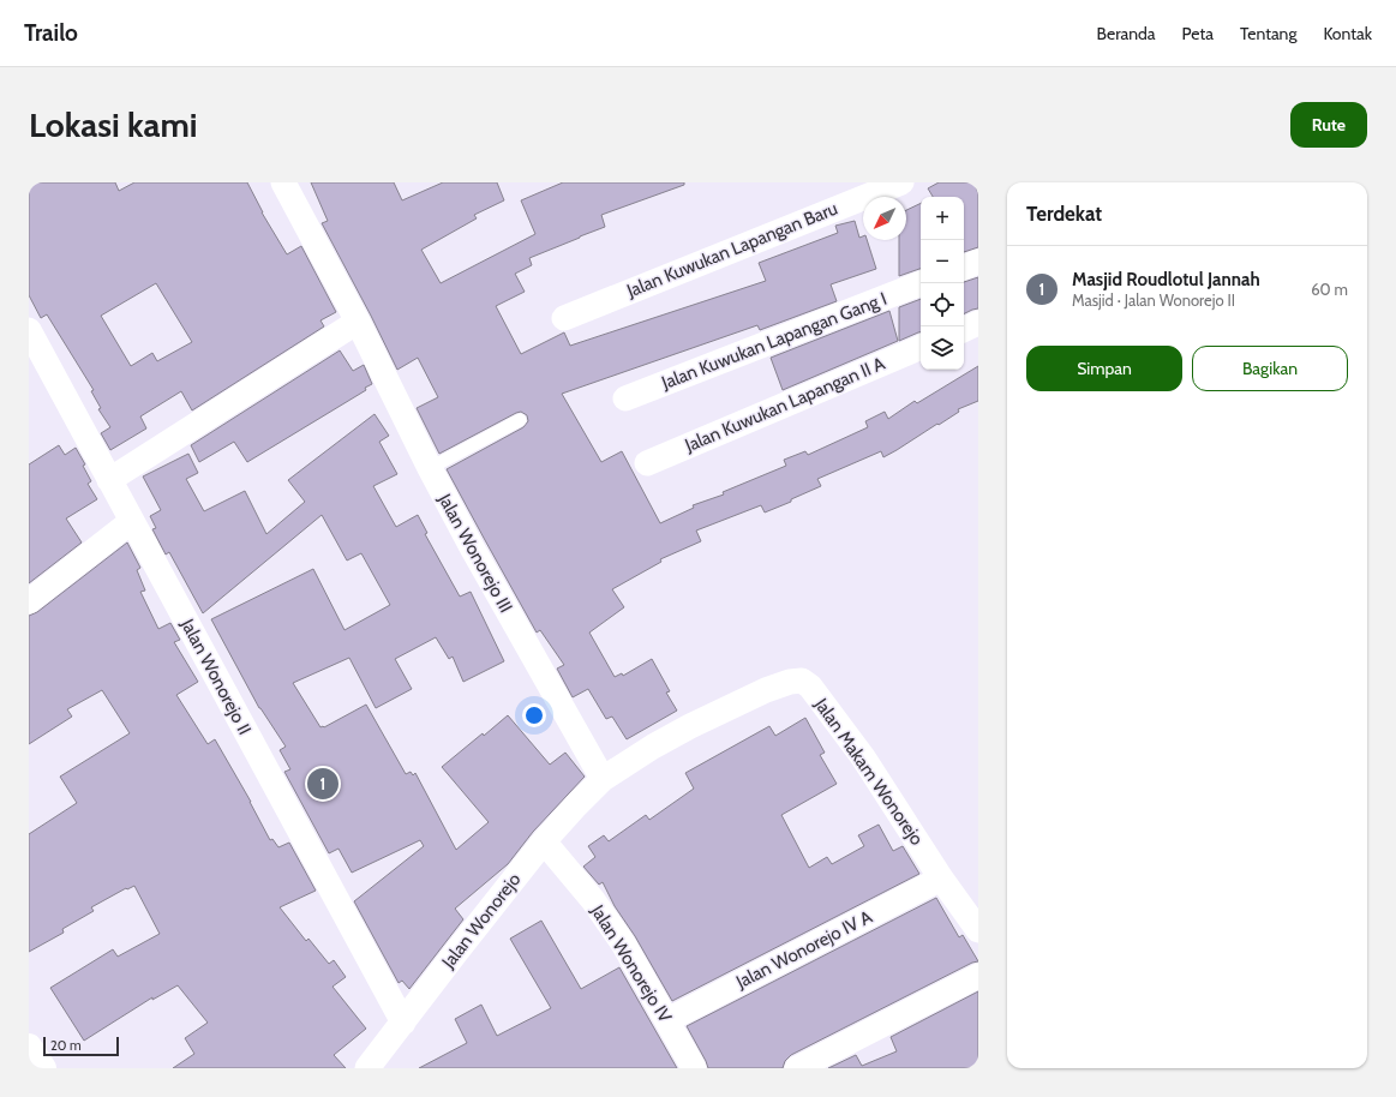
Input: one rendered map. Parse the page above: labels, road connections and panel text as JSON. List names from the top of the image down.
{
  "streets": {
    "street": [
      "Jalan Kuwukan Lapangan Baru",
      "Jalan Kuwukan Lapangan Gang I",
      "Jalan Kuwukan Lapangan II A",
      "Jalan Wonorejo III",
      "Jalan Wonorejo II",
      "Jalan Makam Wonorejo",
      "Jalan Wonorejo",
      "Jalan Wonorejo IV A",
      "Jalan Wonorejo IV"
    ]
  },
  "crossings": [
    ["Jalan Wonorejo III", "Jalan Makam Wonorejo"],
    ["Jalan Wonorejo III", "Jalan Wonorejo"],
    ["Jalan Wonorejo II", "Jalan Wonorejo"],
    ["Jalan Makam Wonorejo", "Jalan Wonorejo"],
    ["Jalan Makam Wonorejo", "Jalan Wonorejo IV A"],
    ["Jalan Wonorejo", "Jalan Wonorejo IV"],
    ["Jalan Wonorejo IV A", "Jalan Wonorejo IV"]
  ],
  "scale_bar": "20 m",
  "north": "bottom left",
  "page": {
    "header": "Trailo",
    "nav": [
      "Beranda",
      "Peta",
      "Tentang",
      "Kontak"
    ],
    "buttons": [
      "Rute",
      ["Simpan", "Bagikan"]
    ],
    "title": "Lokasi kami",
    "heading": "Terdekat",
    "map_buttons": ["+", "−"],
    "list": [
      {
        "mark": "1",
        "name": "Masjid Roudlotul Jannah",
        "note": "Masjid · Jalan Wonorejo II",
        "value": "60 m"
      }
    ],
    "pins": "1",
    "scale": "20 m"
  }
}
